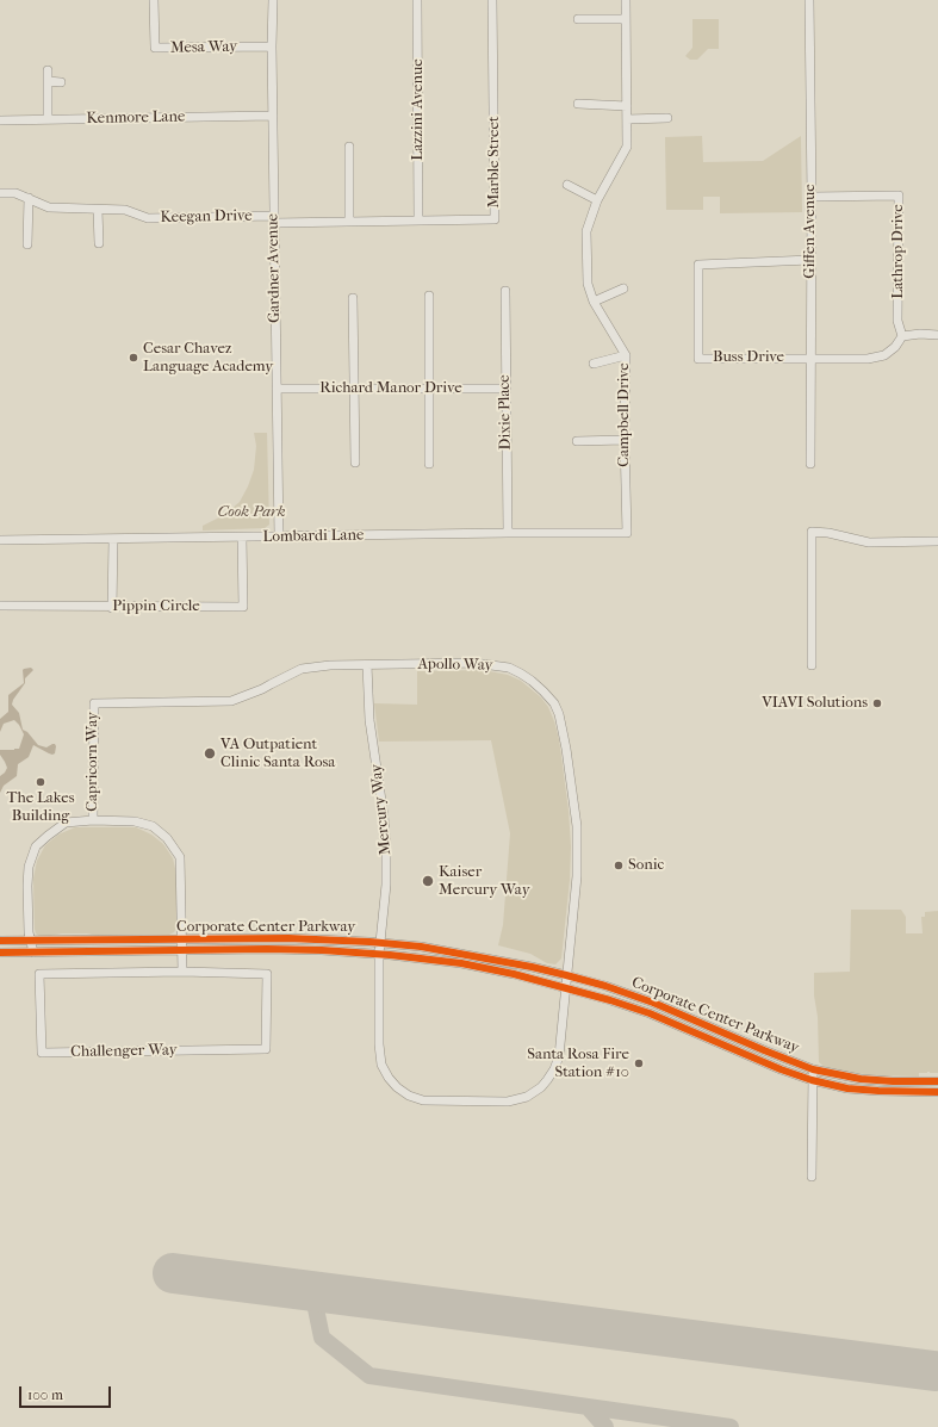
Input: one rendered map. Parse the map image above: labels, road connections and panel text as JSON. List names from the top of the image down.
{
  "streets": {
    "street": [
      "Mesa Way",
      "Lazzini Avenue",
      "Kenmore Lane",
      "Marble Street",
      "Keegan Drive",
      "Giffen Avenue",
      "Lathrop Drive",
      "Gardner Avenue",
      "Buss Drive",
      "Richard Manor Drive",
      "Dixie Place",
      "Campbell Drive",
      "Lombardi Lane",
      "Pippin Circle",
      "Apollo Way",
      "Capricorn Way",
      "Mercury Way",
      "Corporate Center Parkway",
      "Challenger Way"
    ]
  },
  "crossings": [
    ["Mesa Way", "Gardner Avenue"],
    ["Lazzini Avenue", "Marble Street"],
    ["Kenmore Lane", "Gardner Avenue"],
    ["Marble Street", "Keegan Drive"],
    ["Marble Street", "Gardner Avenue"],
    ["Keegan Drive", "Gardner Avenue"],
    ["Giffen Avenue", "Lathrop Drive"],
    ["Giffen Avenue", "Buss Drive"],
    ["Lathrop Drive", "Buss Drive"],
    ["Gardner Avenue", "Richard Manor Drive"],
    ["Gardner Avenue", "Lombardi Lane"],
    ["Richard Manor Drive", "Dixie Place"],
    ["Dixie Place", "Lombardi Lane"],
    ["Campbell Drive", "Lombardi Lane"],
    ["Lombardi Lane", "Pippin Circle"],
    ["Apollo Way", "Capricorn Way"],
    ["Apollo Way", "Mercury Way"],
    ["Apollo Way", "Corporate Center Parkway"],
    ["Capricorn Way", "Corporate Center Parkway"],
    ["Mercury Way", "Corporate Center Parkway"]
  ],
  "parks": ["Cook Park"],
  "places": [
    "Cesar Chavez Language Academy",
    "VIAVI Solutions",
    "VA Outpatient Clinic Santa Rosa",
    "The Lakes Building",
    "Sonic",
    "Kaiser Mercury Way",
    "Santa Rosa Fire Station #10"
  ],
  "scale_bar": "100 m"
}
